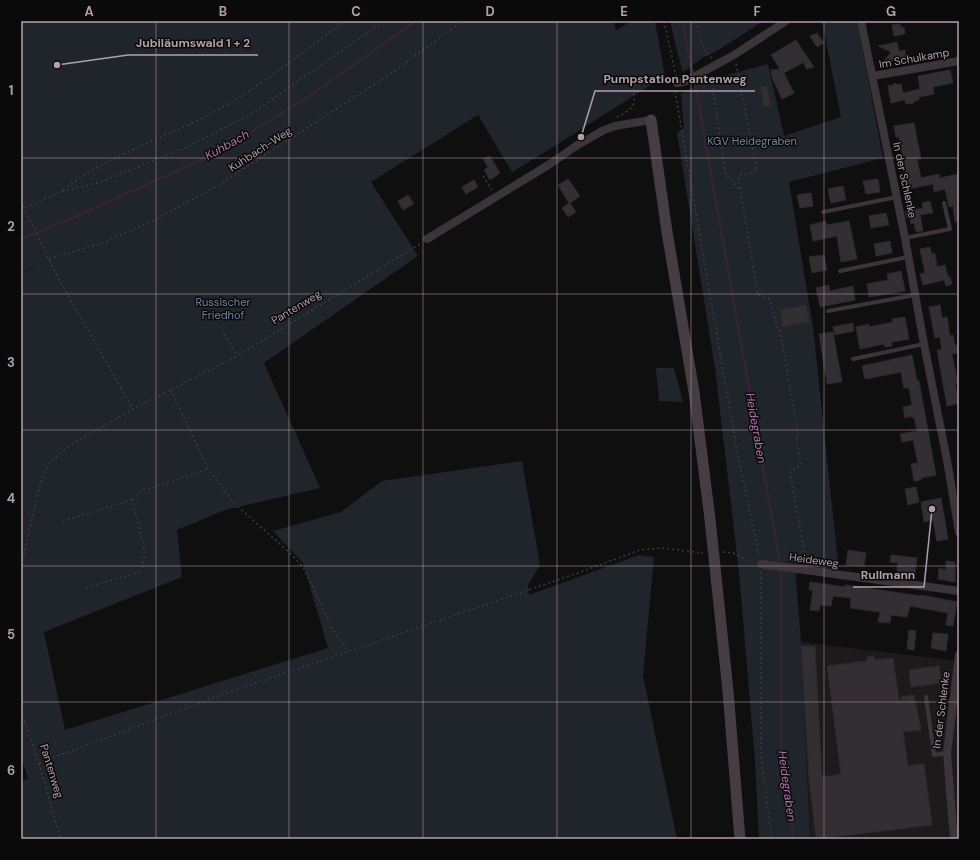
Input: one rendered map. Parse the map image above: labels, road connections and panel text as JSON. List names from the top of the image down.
{
  "streets": {
    "street": ["Im Schulkamp", "In der Schlenke", "Heideweg"],
    "path": ["Kuhbach-Weg", "Pantenweg"]
  },
  "crossings": [
    ["Im Schulkamp", "In der Schlenke"]
  ],
  "water": ["Kuhbach", "Heidegraben"],
  "parks": ["KGV Heidegraben", "Russischer Friedhof"],
  "places": ["Jubiläumswald 1 + 2", "Pumpstation Pantenweg", "Rullmann"],
  "grid": {
    "columns": [
      "A",
      "B",
      "C",
      "D",
      "E",
      "F",
      "G"
    ],
    "rows": [
      "1",
      "2",
      "3",
      "4",
      "5",
      "6"
    ]
  }
}
